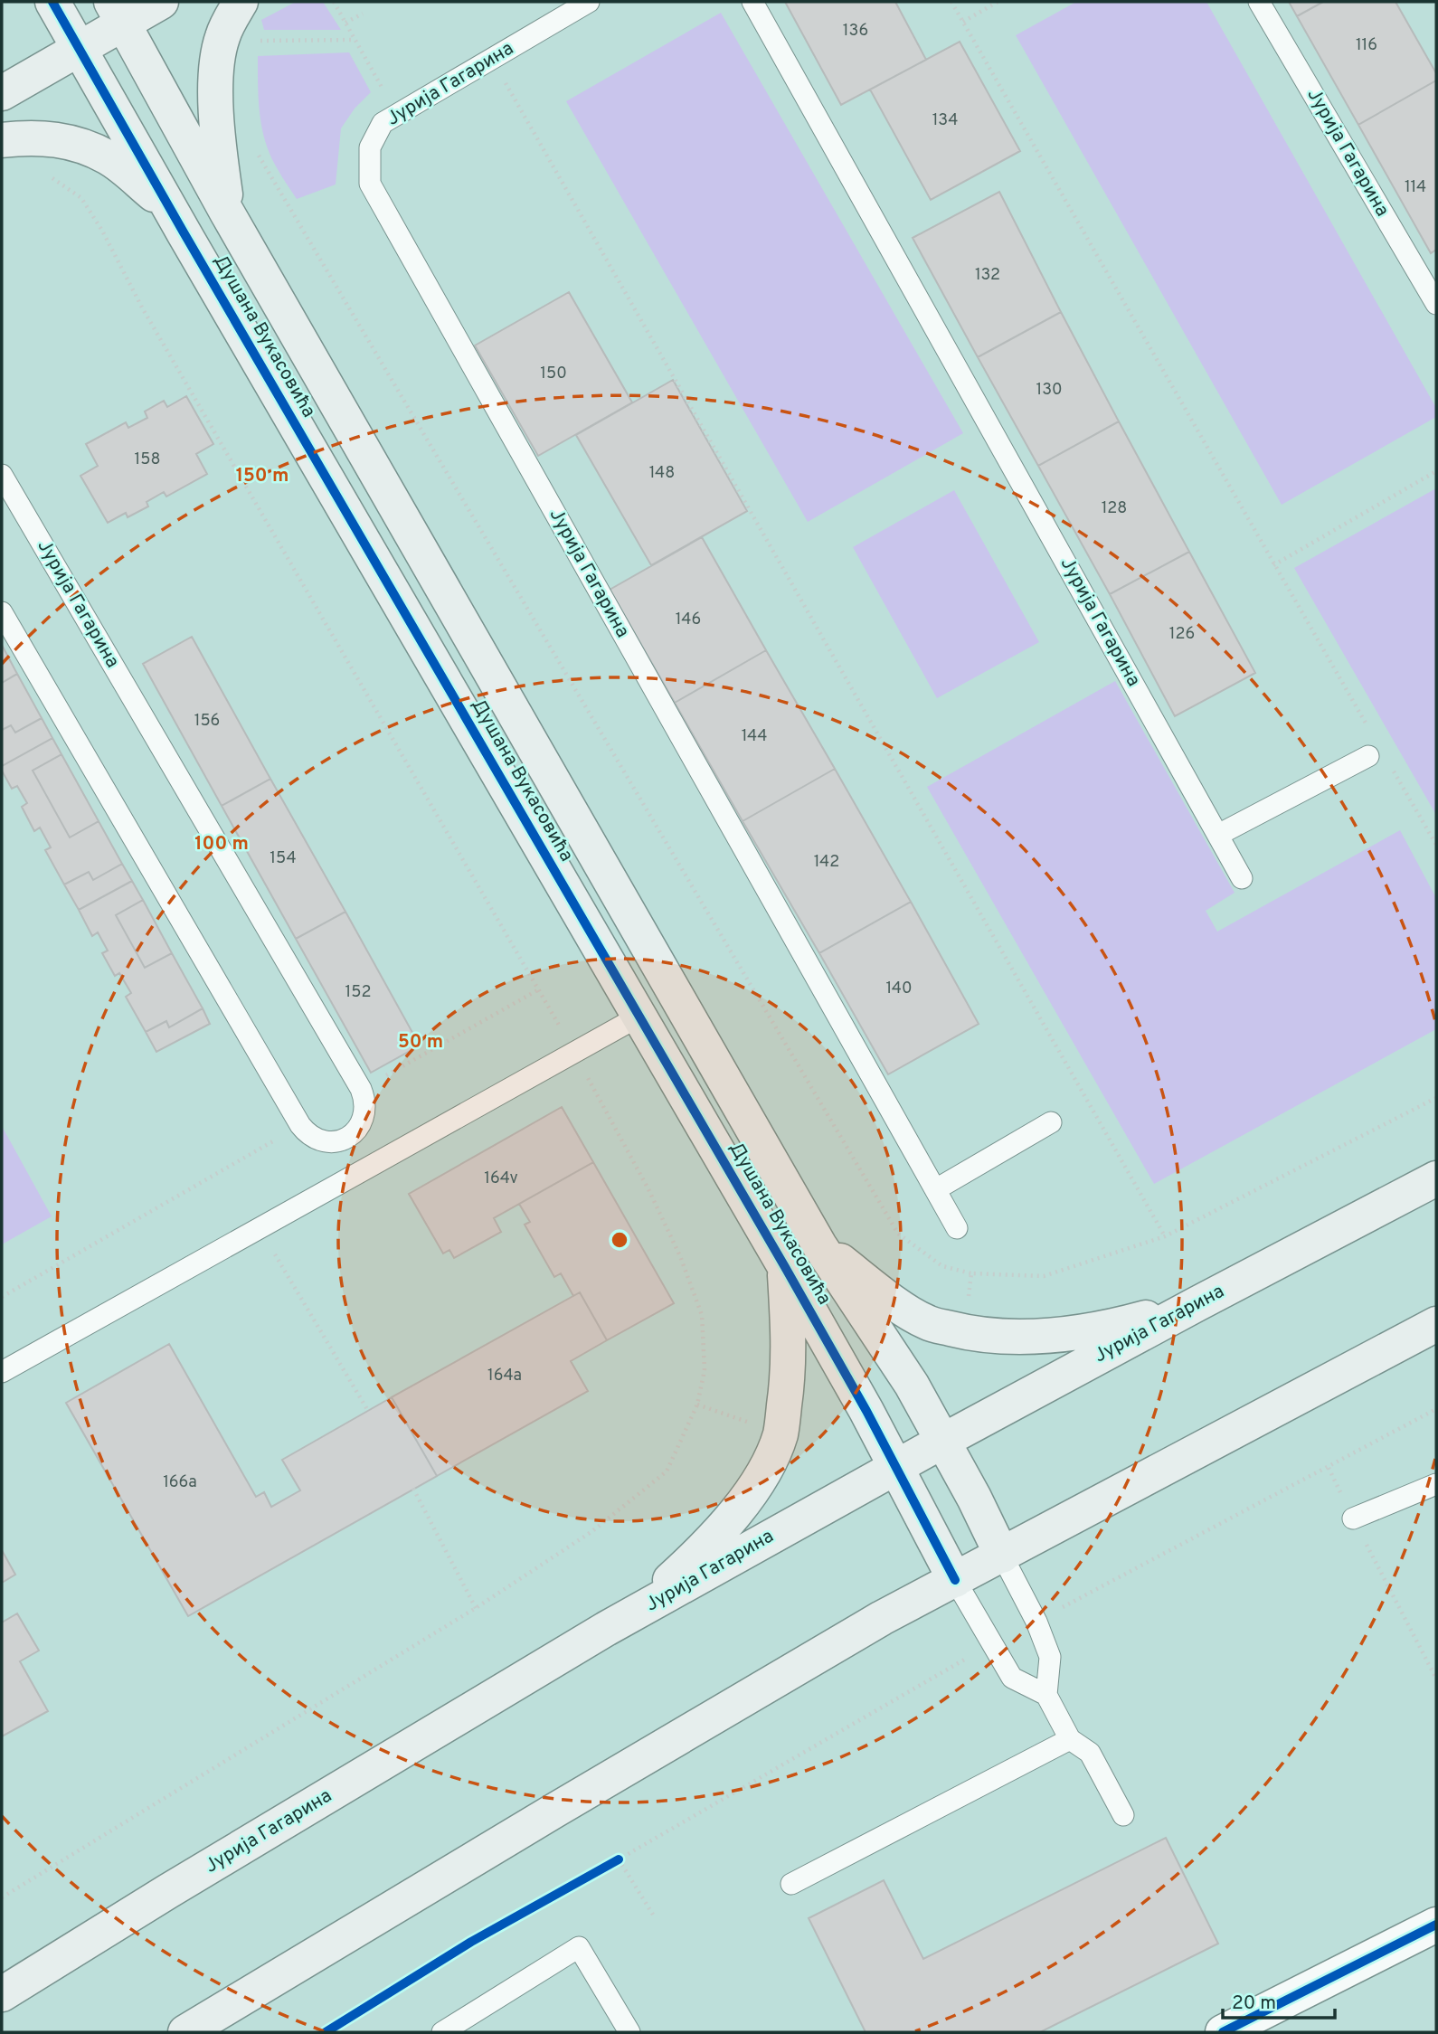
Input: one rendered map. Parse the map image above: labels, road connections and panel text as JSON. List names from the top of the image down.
{
  "streets": {
    "street": ["Јурија Гагарина", "Душана Вукасовића"]
  },
  "crossings": [
    ["Јурија Гагарина", "Душана Вукасовића"]
  ],
  "house_numbers": [
    "136",
    "116",
    "134",
    "114",
    "132",
    "150",
    "130",
    "158",
    "148",
    "128",
    "146",
    "126",
    "156",
    "144",
    "154",
    "142",
    "140",
    "152",
    "164v",
    "164a",
    "166a"
  ],
  "scale_bar": "20 m",
  "rings": ["150 m", "100 m", "50 m"]
}
